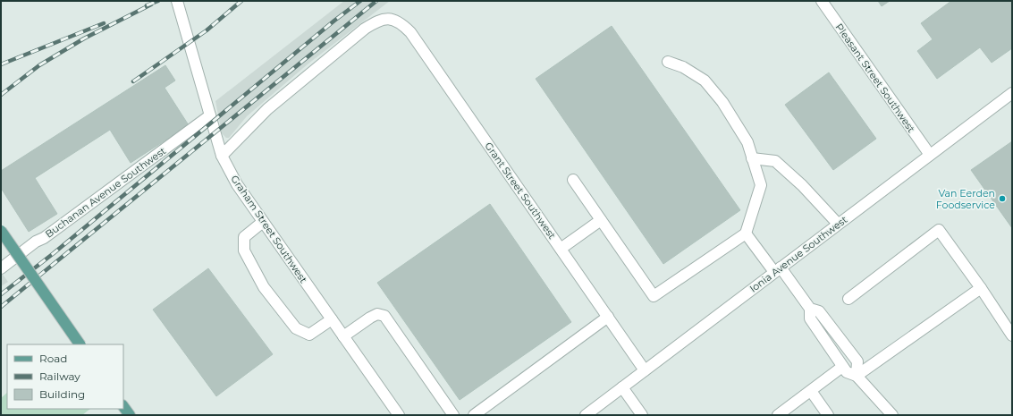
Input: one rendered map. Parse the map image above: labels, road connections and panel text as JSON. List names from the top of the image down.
{
  "streets": {
    "street": [
      "Pleasant Street Southwest",
      "Grant Street Southwest",
      "Buchanan Avenue Southwest",
      "Graham Street Southwest",
      "Ionia Avenue Southwest"
    ]
  },
  "crossings": [
    ["Pleasant Street Southwest", "Ionia Avenue Southwest"],
    ["Grant Street Southwest", "Graham Street Southwest"],
    ["Grant Street Southwest", "Ionia Avenue Southwest"],
    ["Buchanan Avenue Southwest", "Graham Street Southwest"]
  ],
  "places": ["Van Eerden Foodservice"],
  "legend": ["Road", "Railway", "Building"]
}
